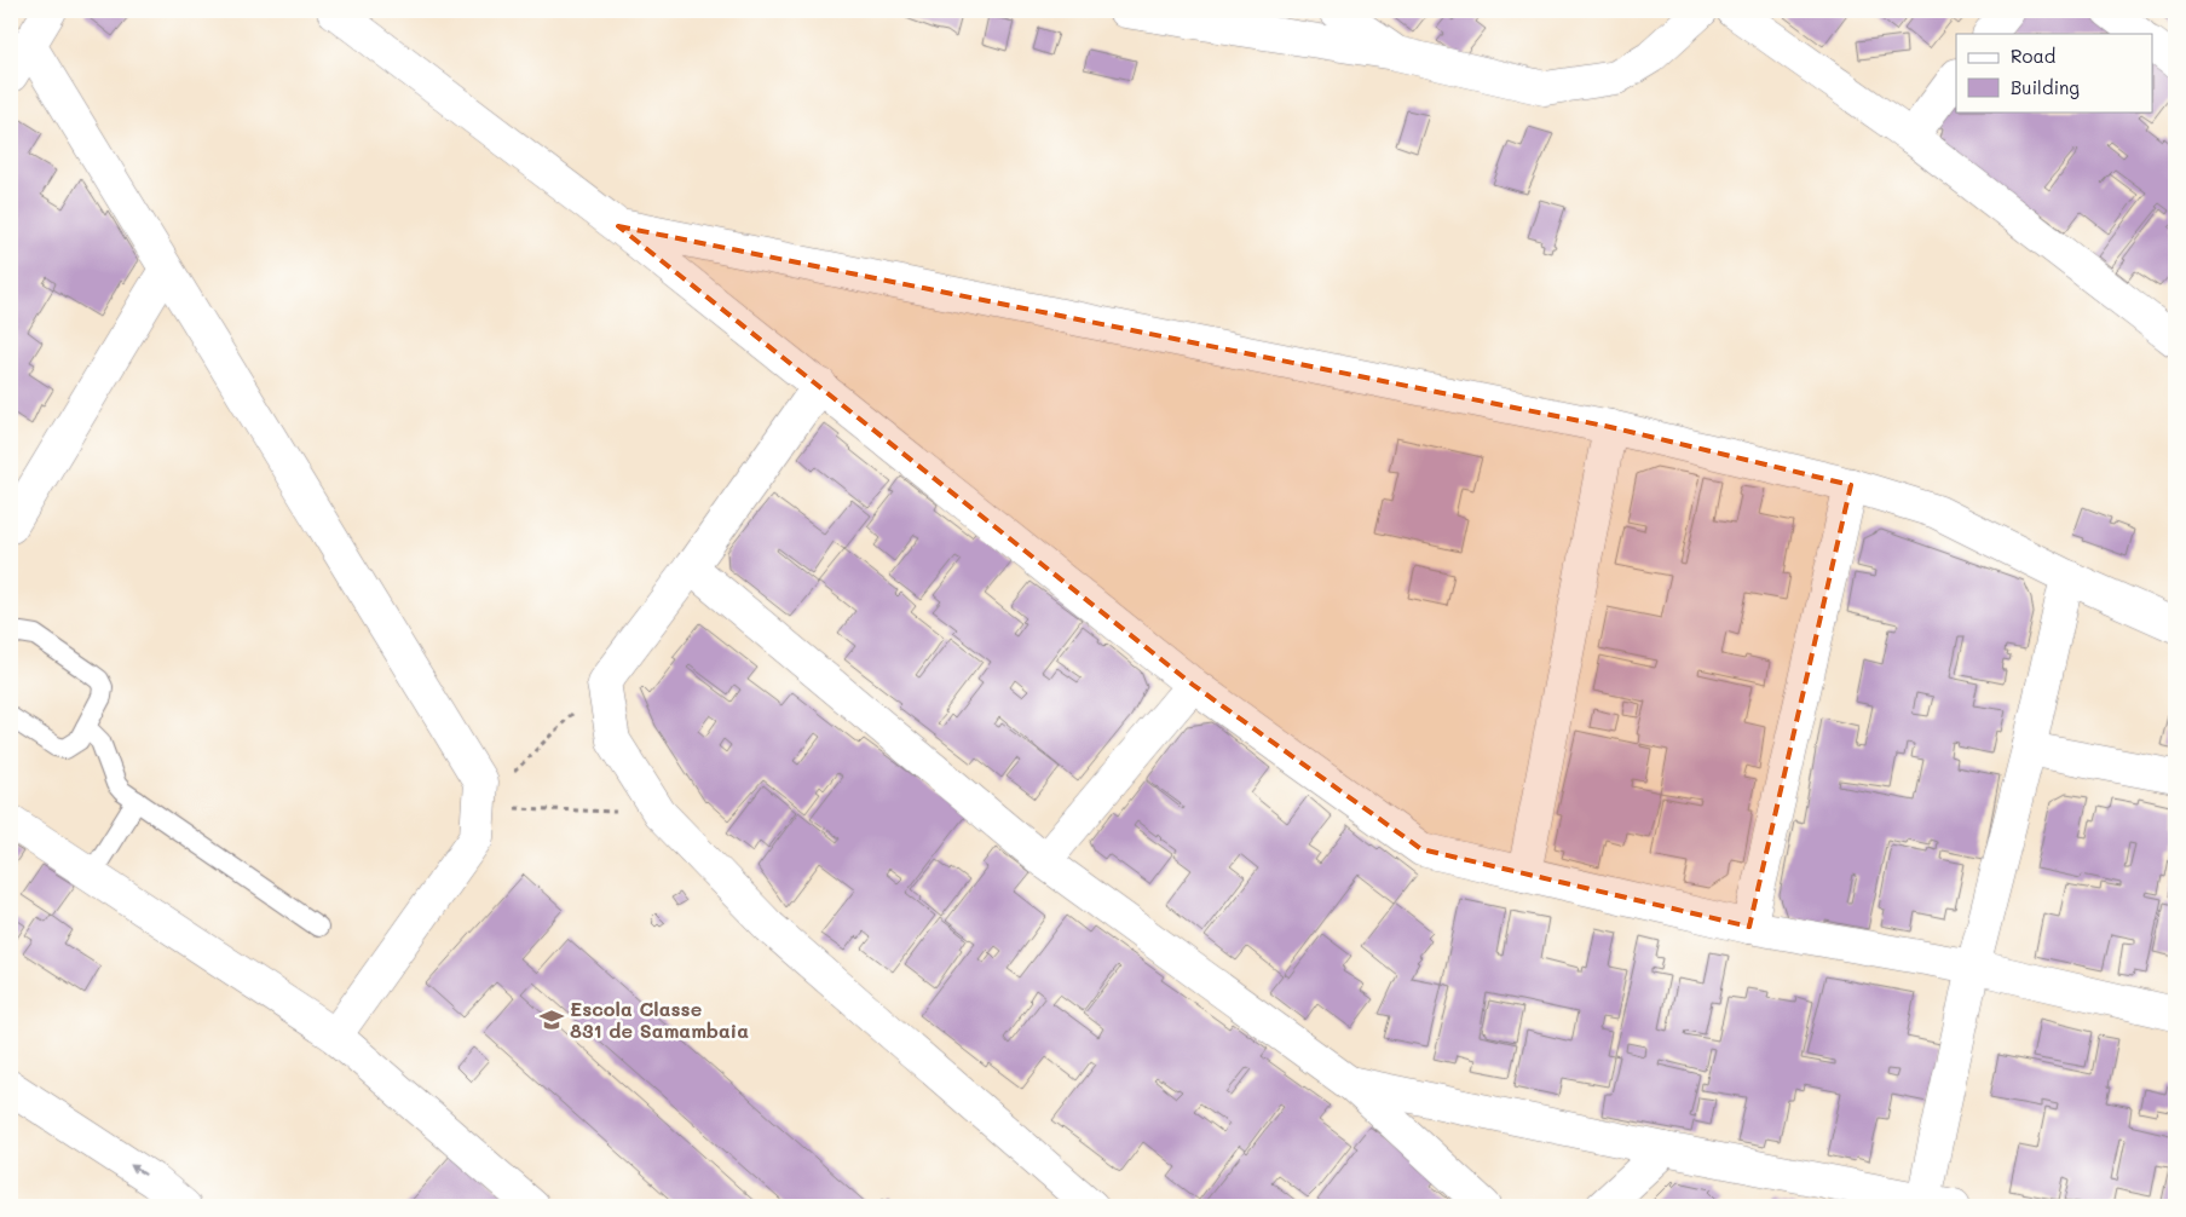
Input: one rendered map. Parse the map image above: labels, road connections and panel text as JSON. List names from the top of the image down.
{
  "places": {
    "school or university": ["Escola Classe 831 de Samambaia"]
  },
  "legend": ["Road", "Building"]
}
